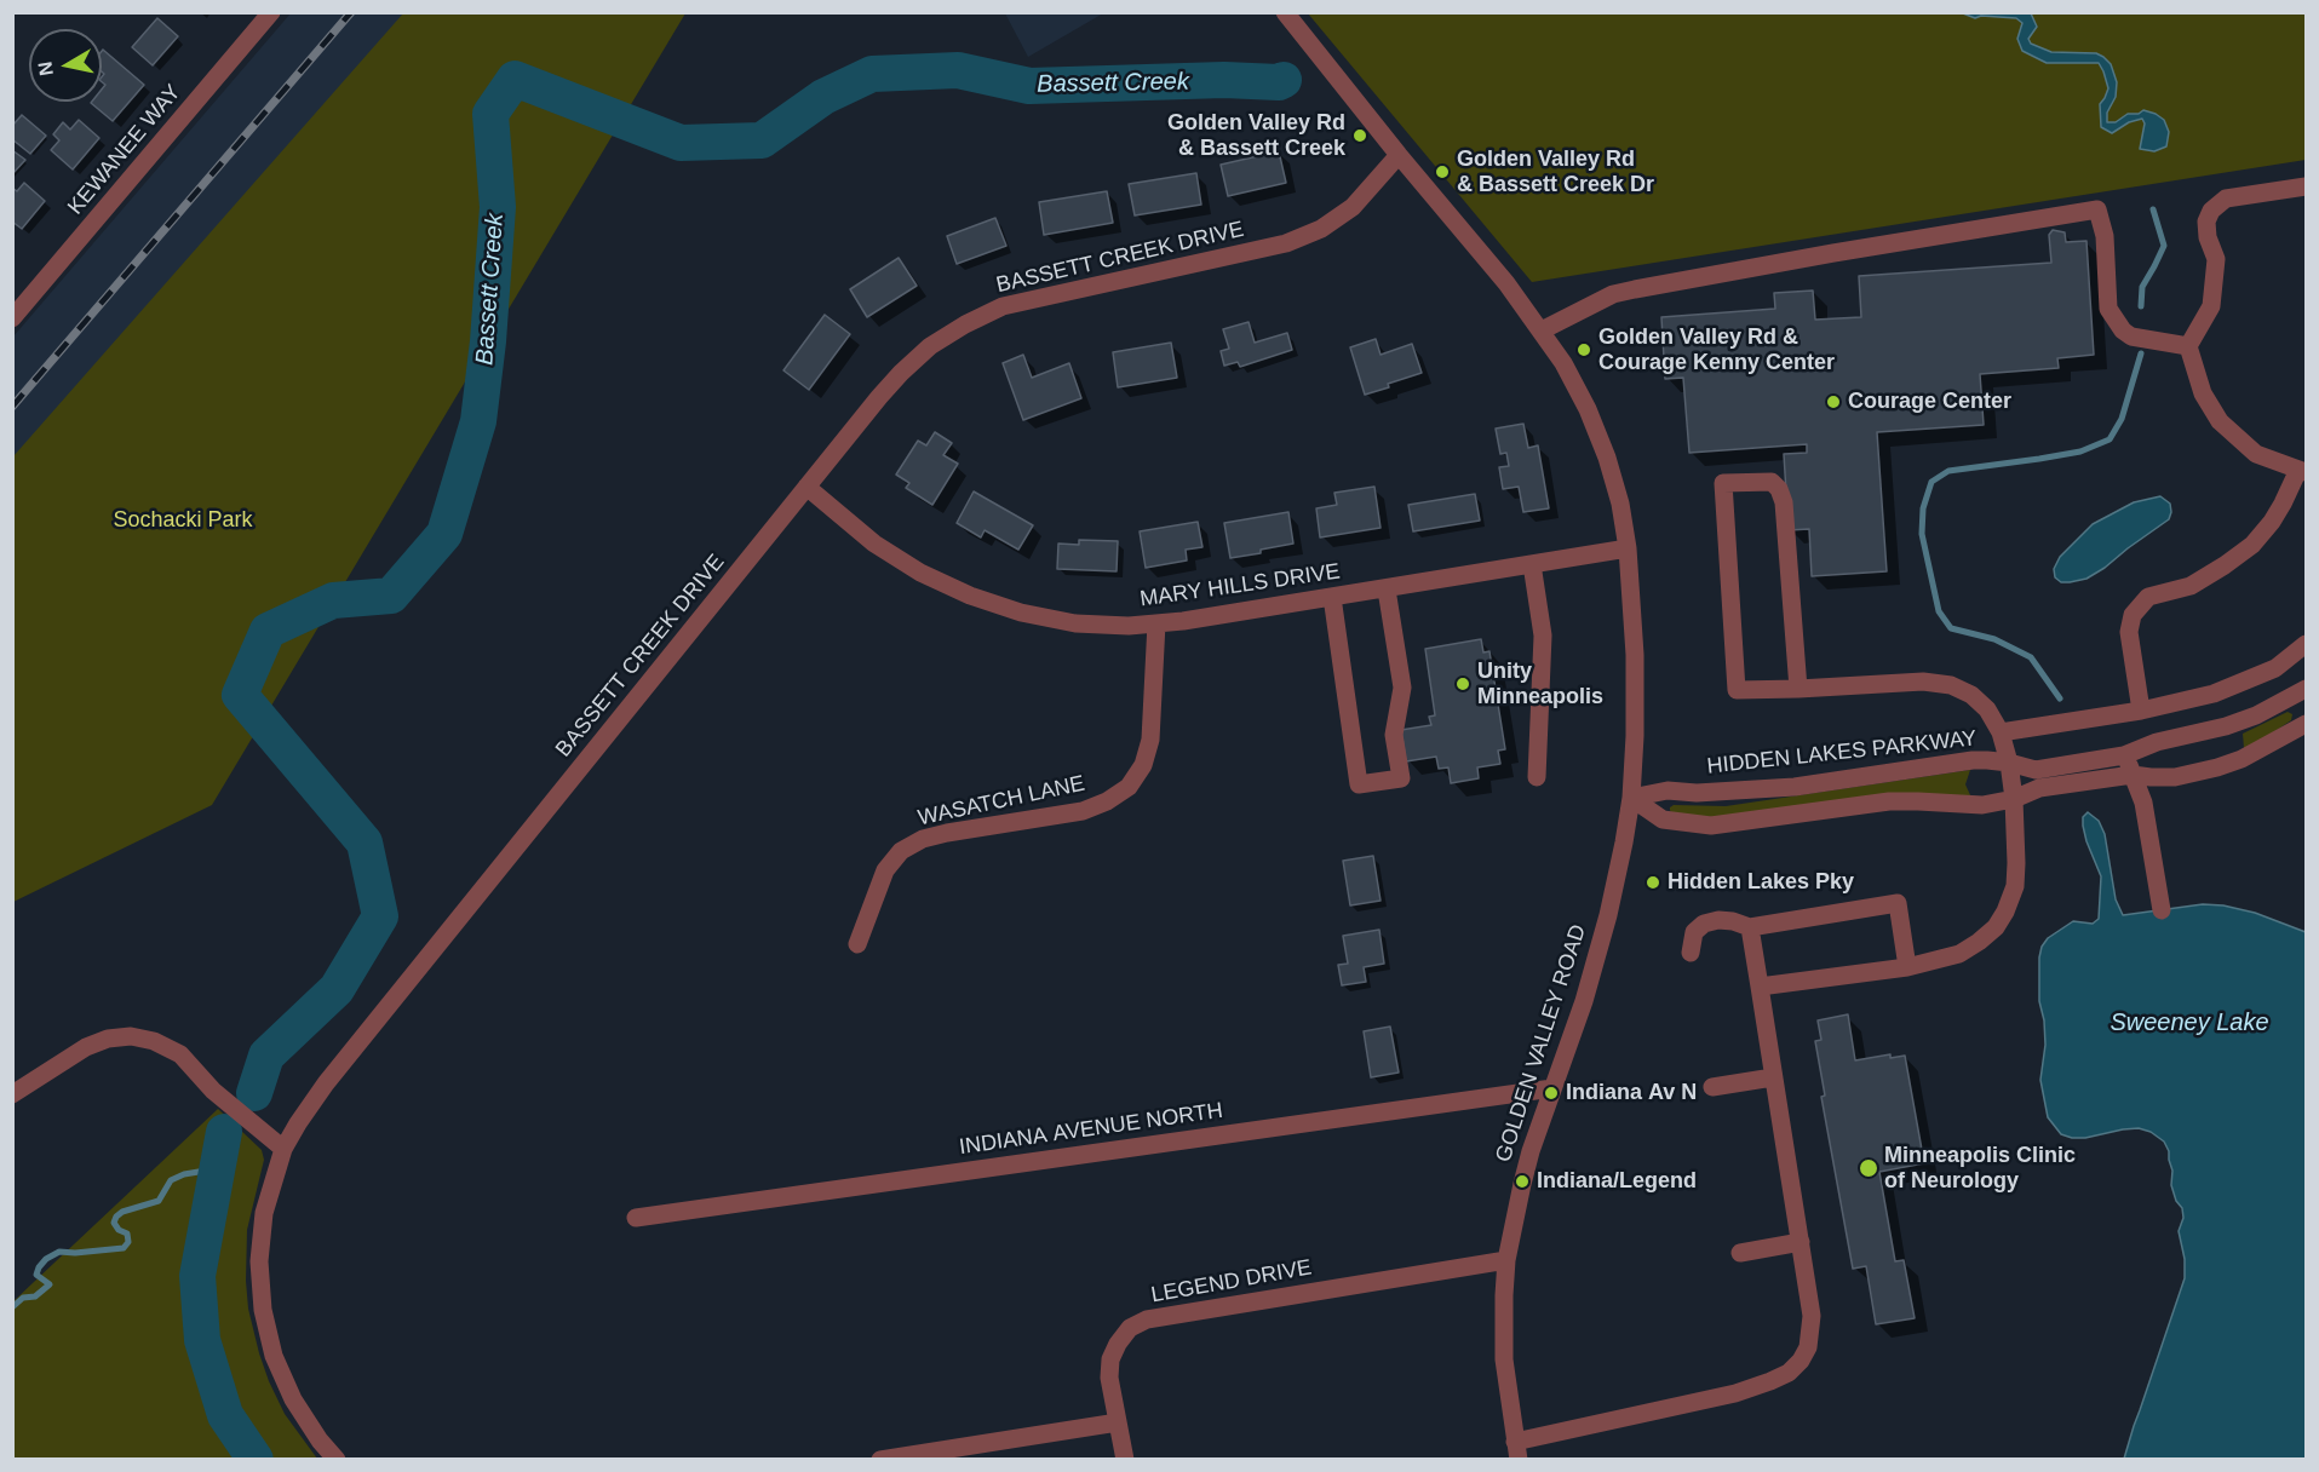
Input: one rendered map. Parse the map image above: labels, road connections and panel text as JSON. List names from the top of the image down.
{
  "streets": {
    "street": [
      "KEWANEE WAY",
      "BASSETT CREEK DRIVE",
      "MARY HILLS DRIVE",
      "HIDDEN LAKES PARKWAY",
      "WASATCH LANE",
      "GOLDEN VALLEY ROAD",
      "INDIANA AVENUE NORTH",
      "LEGEND DRIVE"
    ]
  },
  "crossings": [
    ["BASSETT CREEK DRIVE", "MARY HILLS DRIVE"],
    ["BASSETT CREEK DRIVE", "GOLDEN VALLEY ROAD"],
    ["MARY HILLS DRIVE", "WASATCH LANE"],
    ["MARY HILLS DRIVE", "GOLDEN VALLEY ROAD"],
    ["HIDDEN LAKES PARKWAY", "GOLDEN VALLEY ROAD"],
    ["GOLDEN VALLEY ROAD", "INDIANA AVENUE NORTH"],
    ["GOLDEN VALLEY ROAD", "LEGEND DRIVE"]
  ],
  "water": ["Bassett Creek", "Sweeney Lake"],
  "parks": ["Sochacki Park"],
  "places": [
    "Golden Valley Rd & Bassett Creek",
    "Golden Valley Rd & Bassett Creek Dr",
    "Golden Valley Rd & Courage Kenny Center",
    "Courage Center",
    "Unity Minneapolis",
    "Hidden Lakes Pky",
    "Indiana Av N",
    "Minneapolis Clinic of Neurology",
    "Indiana/Legend"
  ],
  "north": "left"
}
